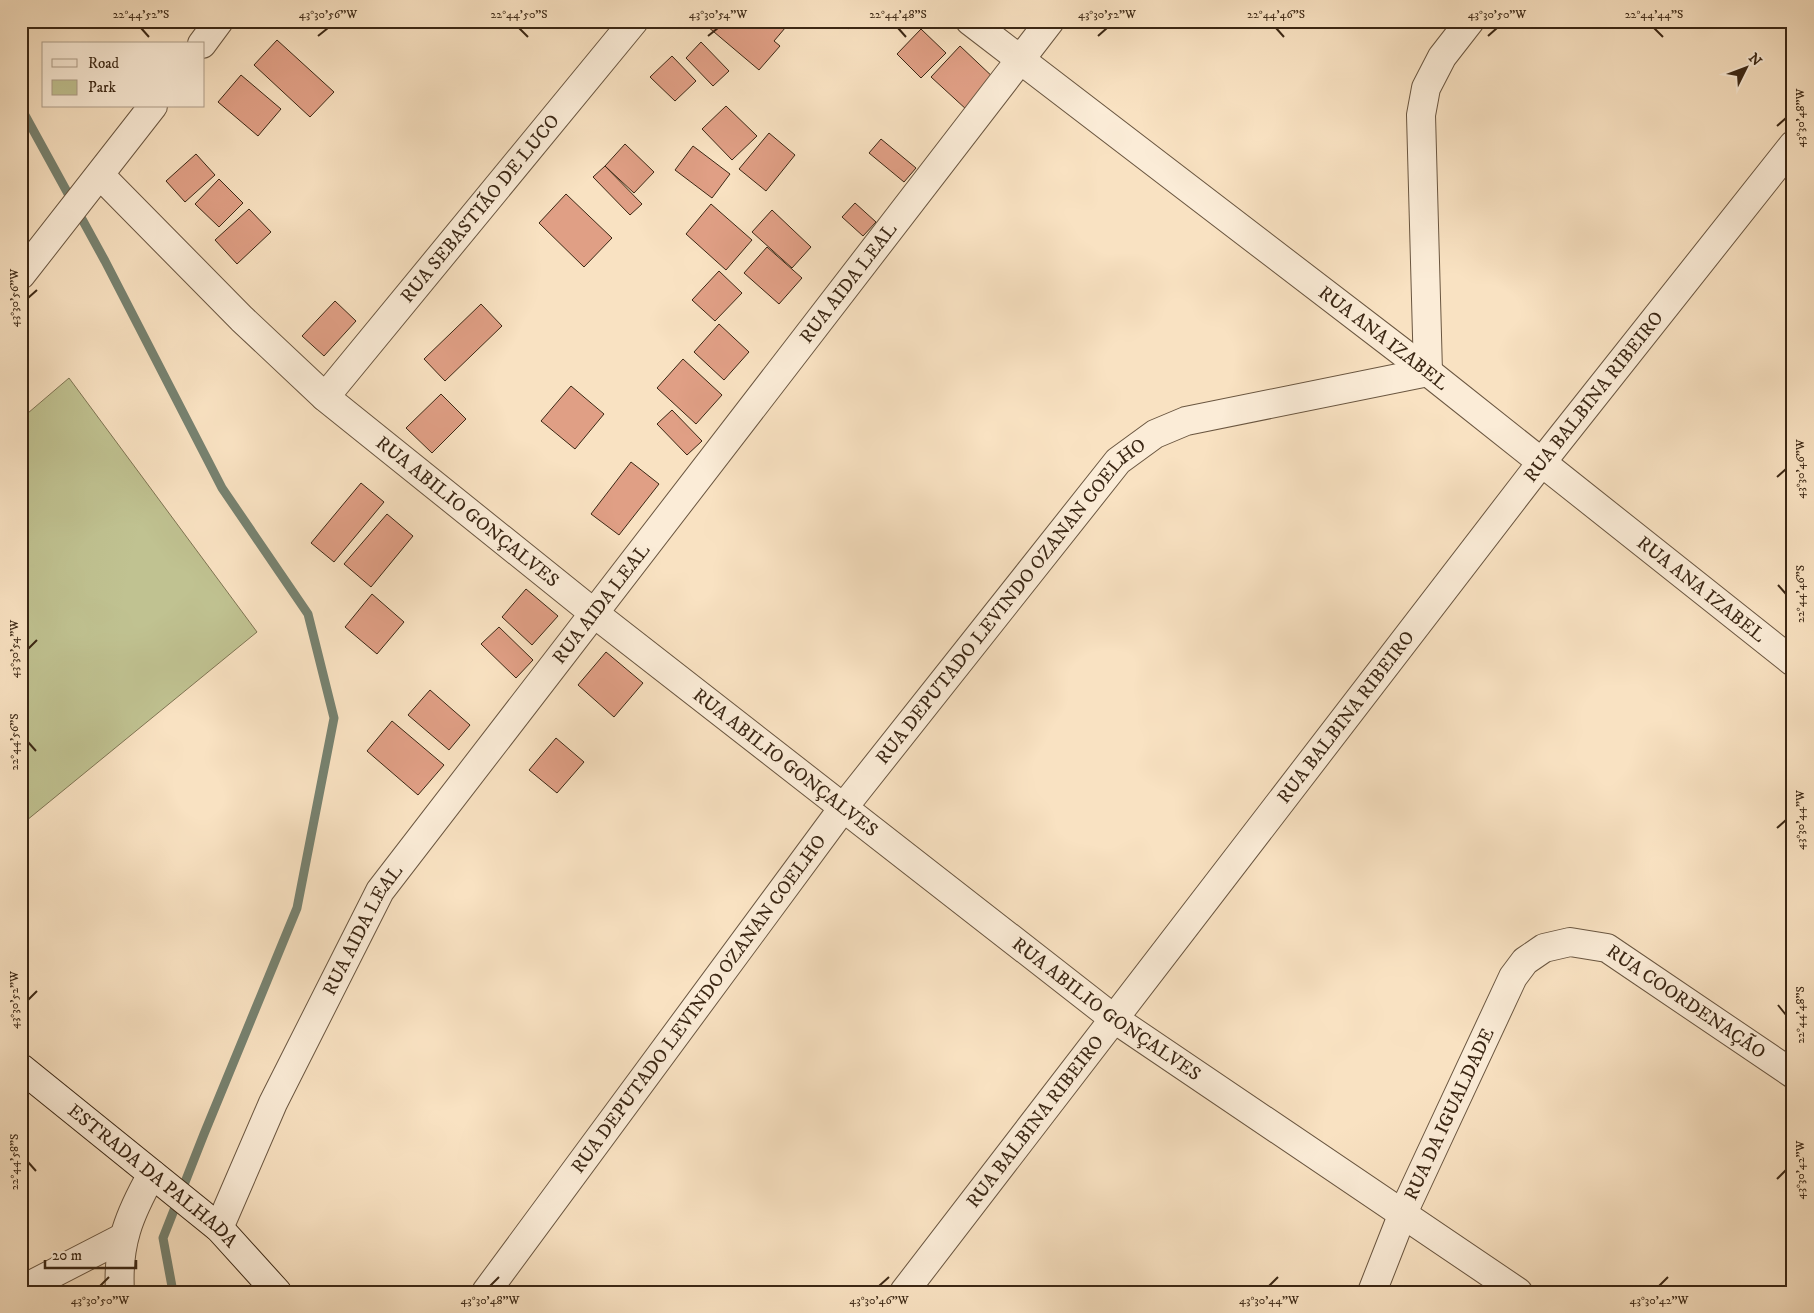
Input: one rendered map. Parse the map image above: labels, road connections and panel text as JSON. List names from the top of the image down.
{
  "streets": {
    "street": [
      "RUA SEBASTIÃO DE LUCO",
      "RUA AIDA LEAL",
      "RUA ANA IZABEL",
      "RUA BALBINA RIBEIRO",
      "RUA ABILIO GONÇALVES",
      "RUA DEPUTADO LEVINDO OZANAN COELHO",
      "RUA COORDENAÇÃO",
      "RUA DA IGUALDADE",
      "ESTRADA DA PALHADA"
    ]
  },
  "crossings": [
    ["RUA SEBASTIÃO DE LUCO", "RUA ABILIO GONÇALVES"],
    ["RUA AIDA LEAL", "RUA ANA IZABEL"],
    ["RUA AIDA LEAL", "RUA ABILIO GONÇALVES"],
    ["RUA AIDA LEAL", "ESTRADA DA PALHADA"],
    ["RUA ANA IZABEL", "RUA BALBINA RIBEIRO"],
    ["RUA ANA IZABEL", "RUA DEPUTADO LEVINDO OZANAN COELHO"],
    ["RUA BALBINA RIBEIRO", "RUA ABILIO GONÇALVES"],
    ["RUA ABILIO GONÇALVES", "RUA DEPUTADO LEVINDO OZANAN COELHO"],
    ["RUA ABILIO GONÇALVES", "RUA DA IGUALDADE"],
    ["RUA COORDENAÇÃO", "RUA DA IGUALDADE"]
  ],
  "legend": ["Road", "Park"],
  "scale_bar": "20 m",
  "north": "top right",
  "coordinates": [
    "22°44'52\"S",
    "43°30'56\"W",
    "22°44'50\"S",
    "43°30'54\"W",
    "22°44'48\"S",
    "43°30'52\"W",
    "22°44'46\"S",
    "43°30'50\"W",
    "22°44'44\"S",
    "43°30'48\"W",
    "43°30'46\"W",
    "22°44'56\"S",
    "43°30'44\"W",
    "22°44'58\"S",
    "43°30'42\"W"
  ]
}
